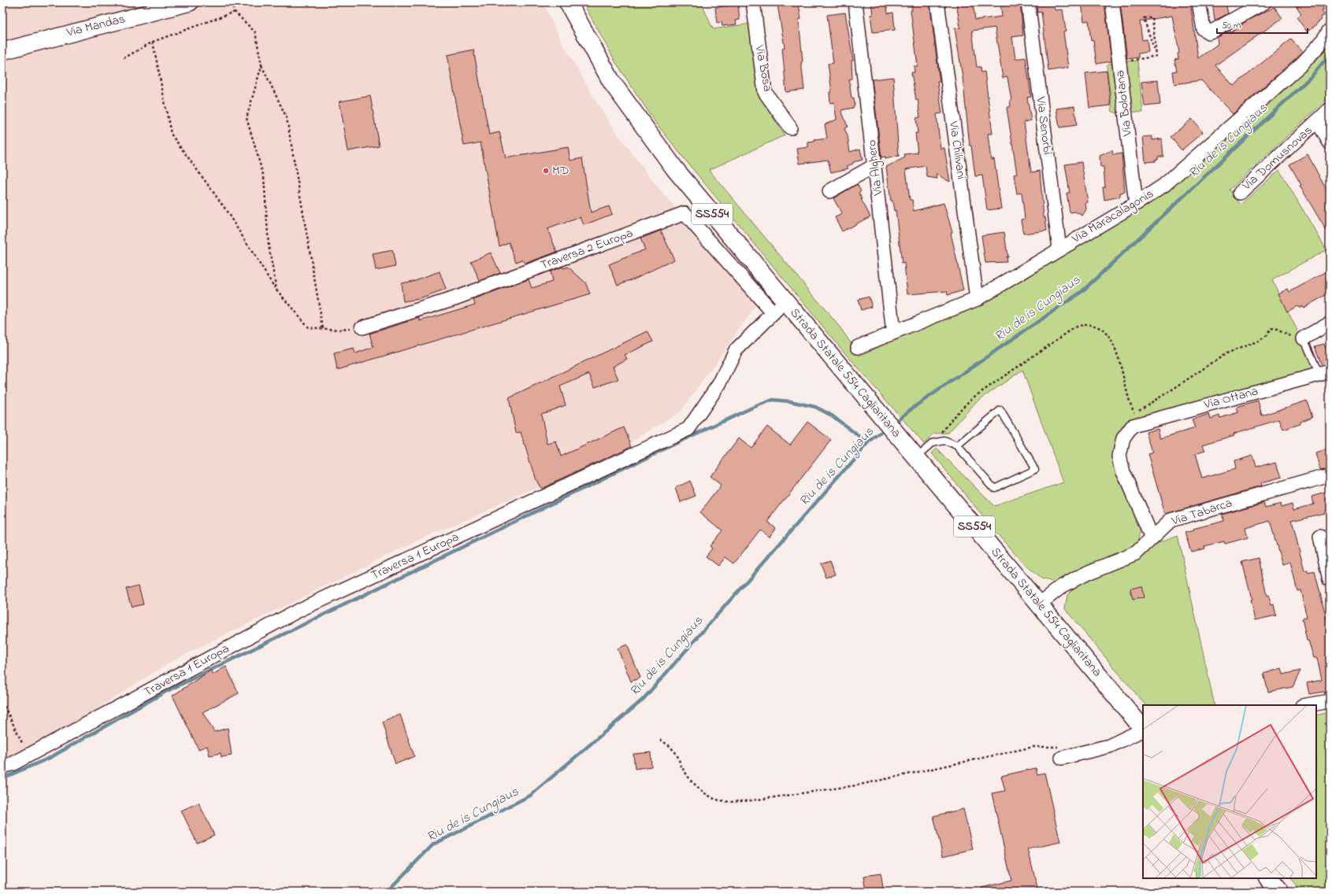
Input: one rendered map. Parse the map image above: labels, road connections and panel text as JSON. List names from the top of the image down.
{
  "streets": {
    "main road": ["SS554", "Strada Statale 554 Cagliaritana"],
    "street": [
      "Via Mandas",
      "Via Bosa",
      "Via Bolotana",
      "Via Senorbì",
      "Via Chilivani",
      "Via Domusnovas",
      "Via Alghero",
      "Via Maracalagonis",
      "Traversa 2 Europa",
      "Via Ottana",
      "Via Tabarca",
      "Traversa 1 Europa"
    ]
  },
  "crossings": [
    ["Via Bolotana", "Via Maracalagonis"],
    ["Via Senorbì", "Via Maracalagonis"],
    ["Via Chilivani", "Via Maracalagonis"],
    ["Via Alghero", "Via Maracalagonis"],
    ["Traversa 2 Europa", "Traversa 1 Europa"],
    ["Strada Statale 554 Cagliaritana", "Via Tabarca"],
    ["Strada Statale 554 Cagliaritana", "Traversa 1 Europa"]
  ],
  "water": ["Riu de is Cungiaus"],
  "places": ["MD"],
  "scale_bar": "50 m"
}
